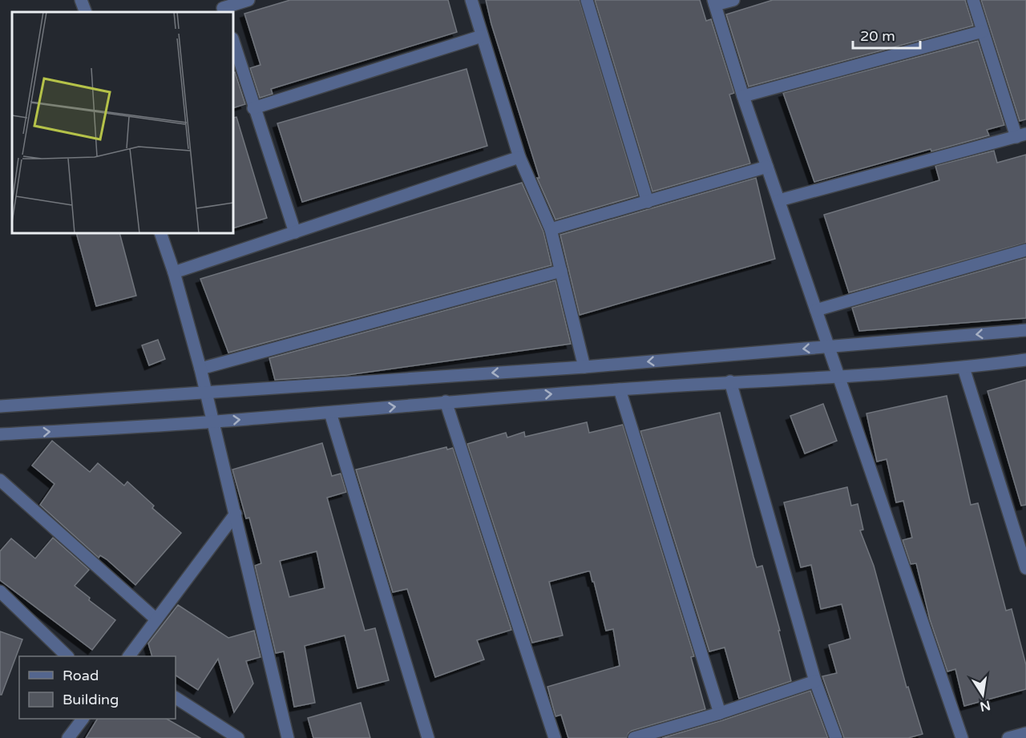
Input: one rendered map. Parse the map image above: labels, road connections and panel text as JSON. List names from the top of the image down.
{
  "legend": ["Road", "Building"],
  "scale_bar": "20 m",
  "north": "bottom"
}
